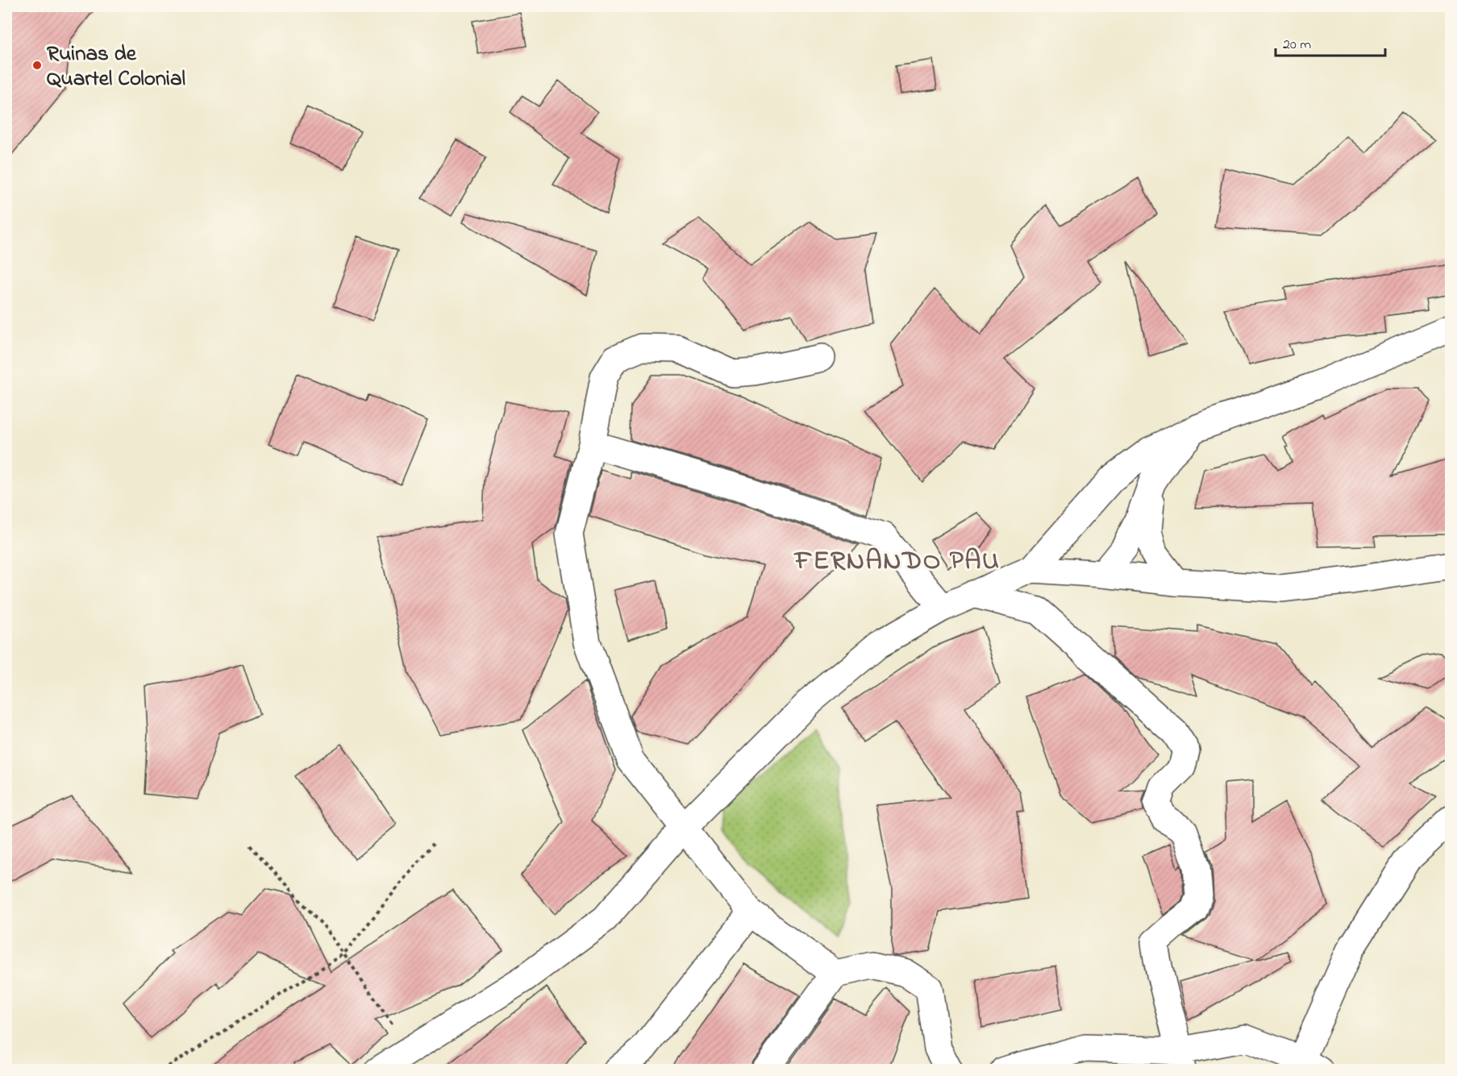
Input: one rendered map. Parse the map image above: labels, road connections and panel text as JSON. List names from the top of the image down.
{
  "districts": ["FERNANDO PAU"],
  "places": ["Ruinas de Quartel Colonial"],
  "scale_bar": "20 m"
}
